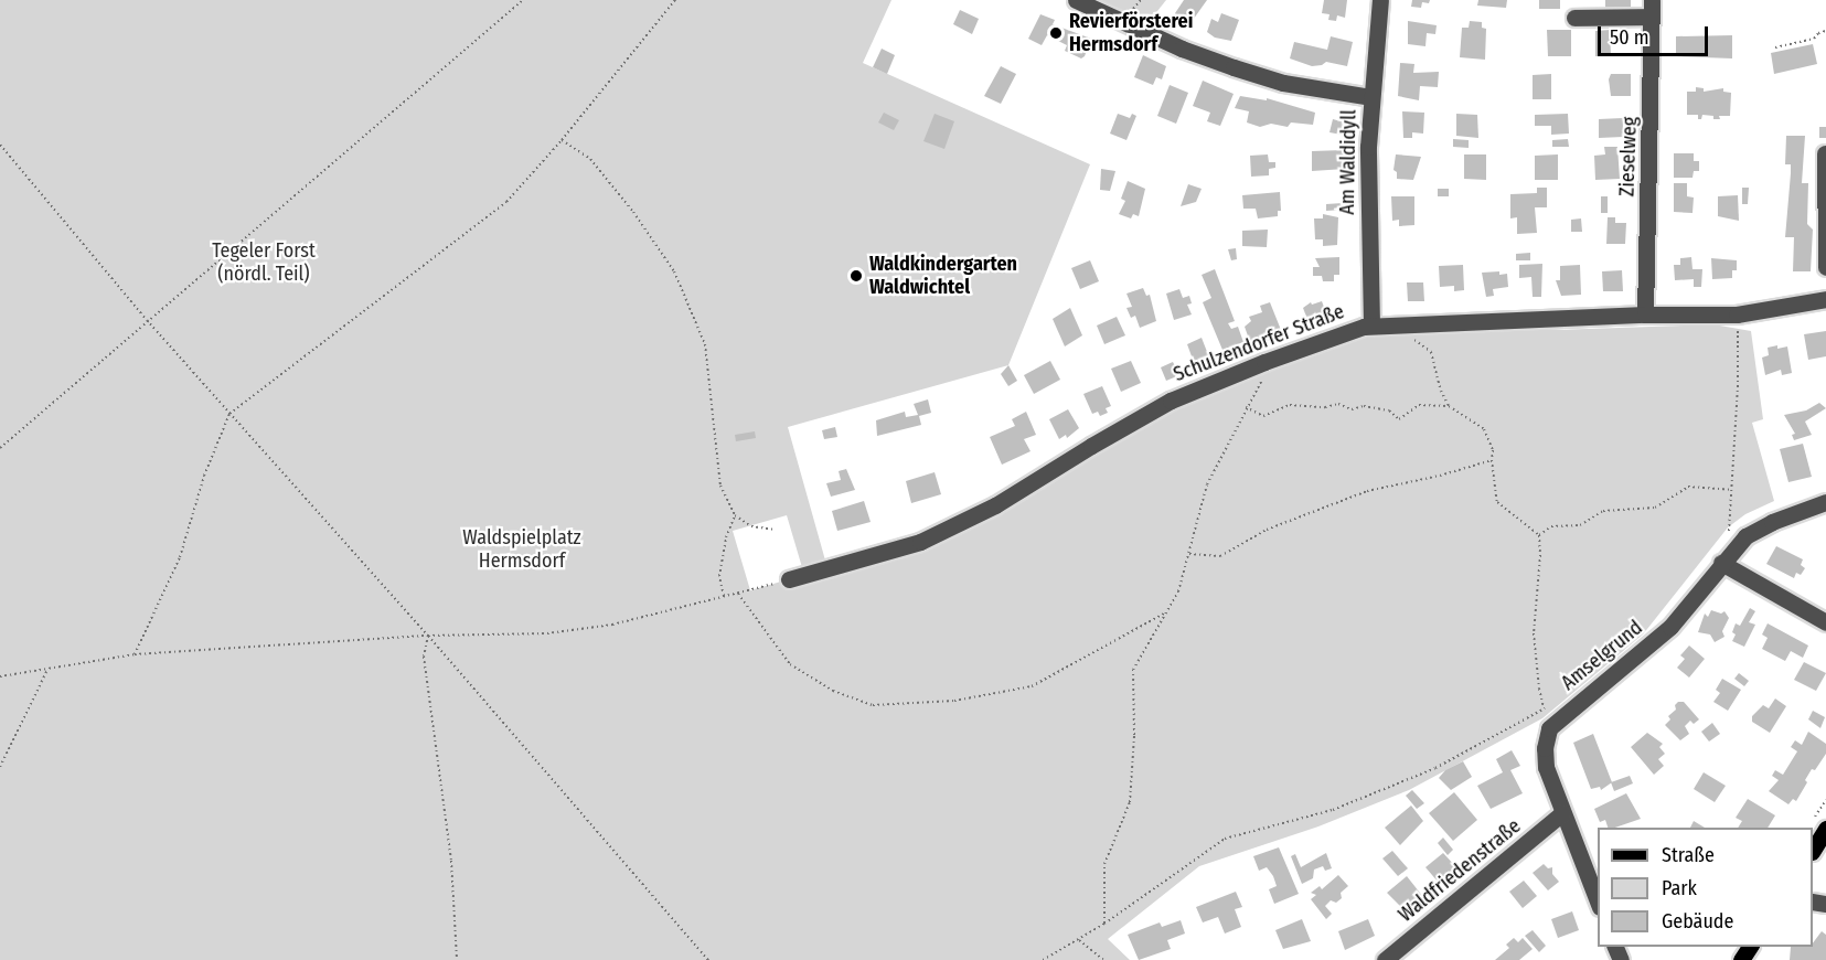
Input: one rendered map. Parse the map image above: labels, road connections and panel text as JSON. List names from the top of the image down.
{
  "streets": {
    "street": [
      "Zieselweg",
      "Am Waldidyll",
      "Schulzendorfer Straße",
      "Amselgrund",
      "Waldfriedenstraße"
    ]
  },
  "crossings": [
    ["Zieselweg", "Schulzendorfer Straße"],
    ["Am Waldidyll", "Schulzendorfer Straße"],
    ["Amselgrund", "Waldfriedenstraße"]
  ],
  "parks": ["Tegeler Forst (nördl. Teil)", "Waldspielplatz Hermsdorf"],
  "places": ["Revierförsterei Hermsdorf", "Waldkindergarten Waldwichtel"],
  "legend": ["Straße", "Park", "Gebäude"],
  "scale_bar": "50 m"
}
